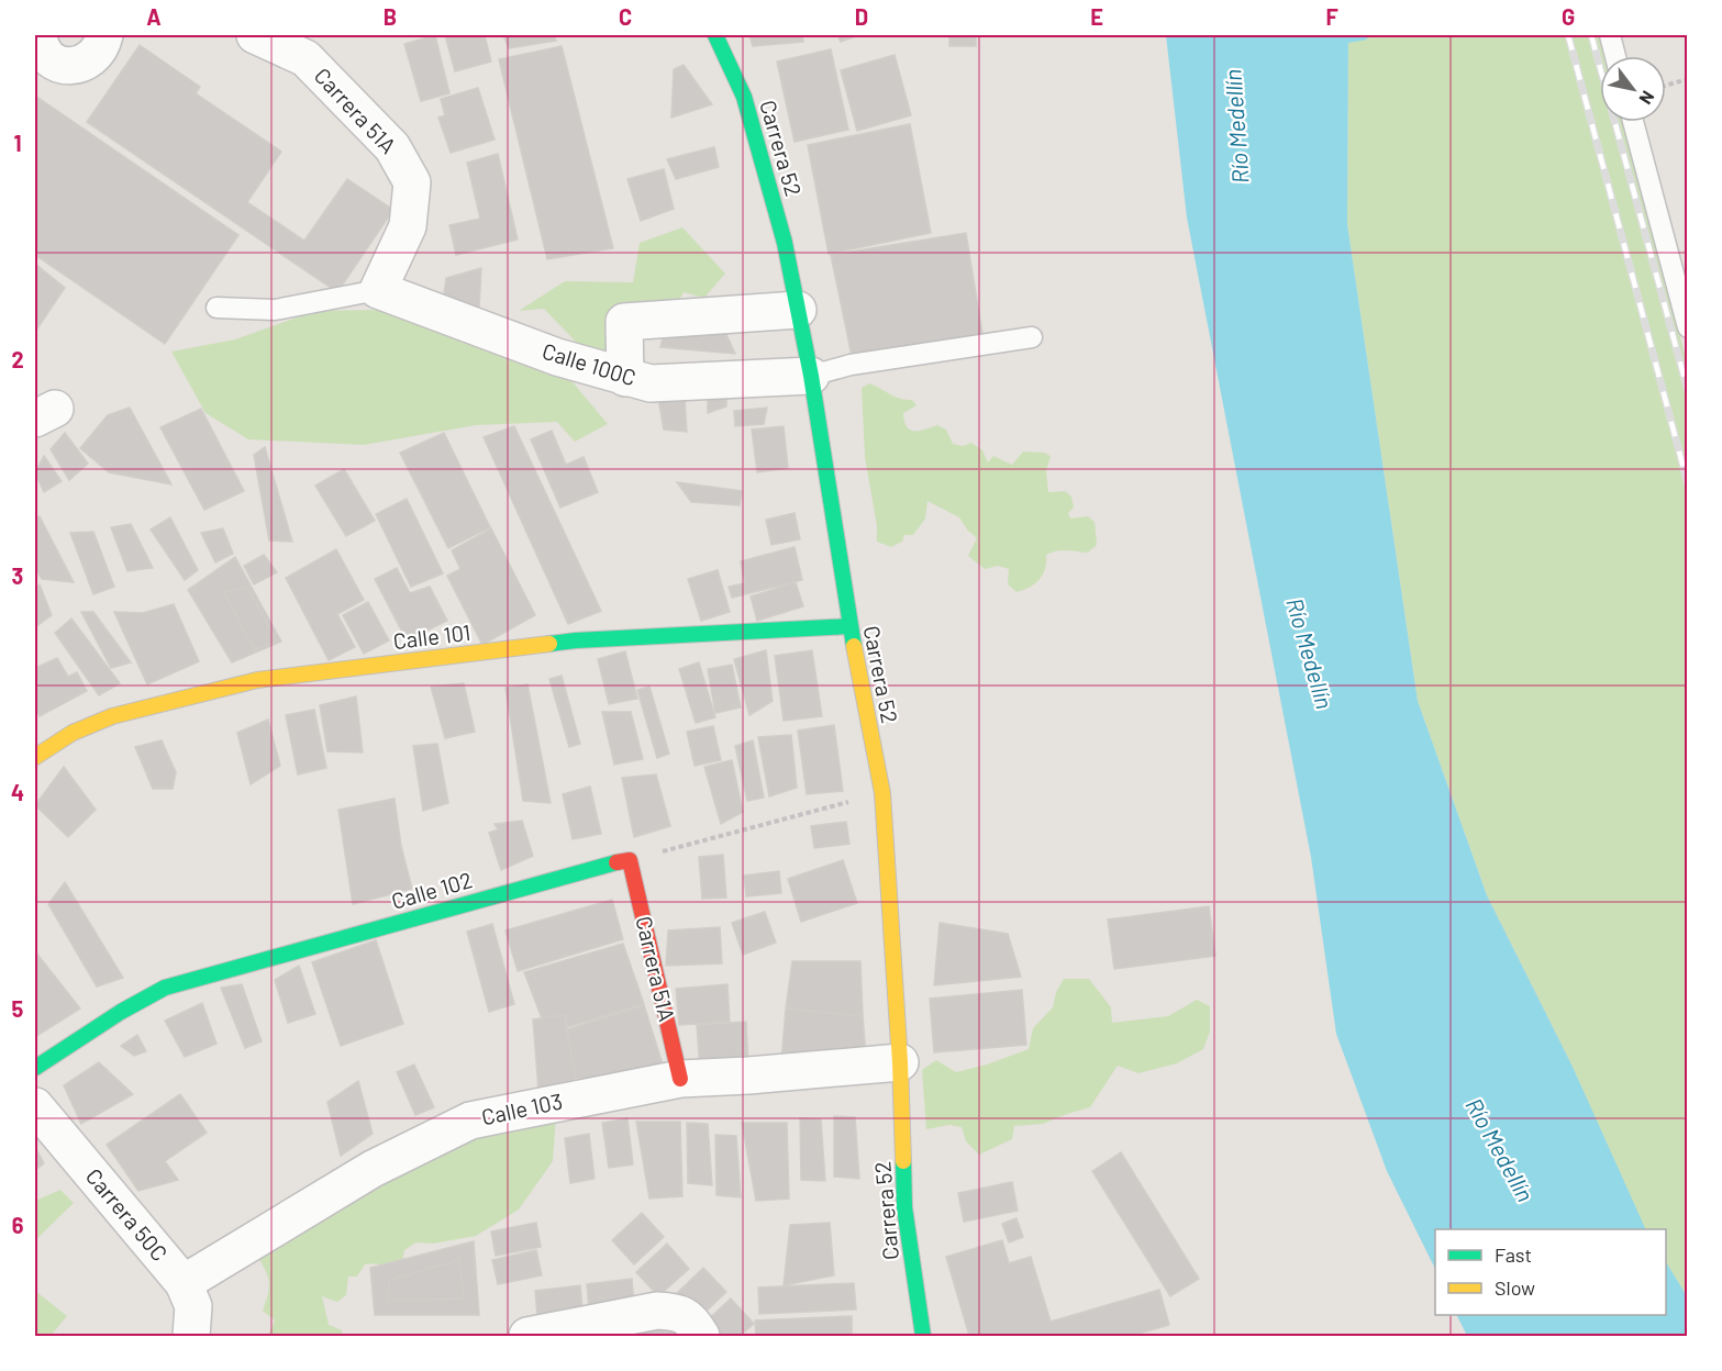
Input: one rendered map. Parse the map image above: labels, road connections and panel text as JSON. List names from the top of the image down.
{
  "streets": {
    "street": [
      "Carrera 51A",
      "Carrera 52",
      "Calle 100C",
      "Calle 101",
      "Calle 102",
      "Calle 103",
      "Carrera 50C"
    ]
  },
  "crossings": [
    ["Carrera 51A", "Calle 100C"],
    ["Carrera 51A", "Calle 102"],
    ["Carrera 51A", "Calle 103"],
    ["Carrera 52", "Calle 100C"],
    ["Carrera 52", "Calle 101"],
    ["Carrera 52", "Calle 103"],
    ["Calle 103", "Carrera 50C"]
  ],
  "water": ["Río Medellín"],
  "legend": ["Fast", "Slow"],
  "north": "bottom right",
  "grid": {
    "columns": [
      "A",
      "B",
      "C",
      "D",
      "E",
      "F",
      "G"
    ],
    "rows": [
      "1",
      "2",
      "3",
      "4",
      "5",
      "6"
    ]
  }
}
